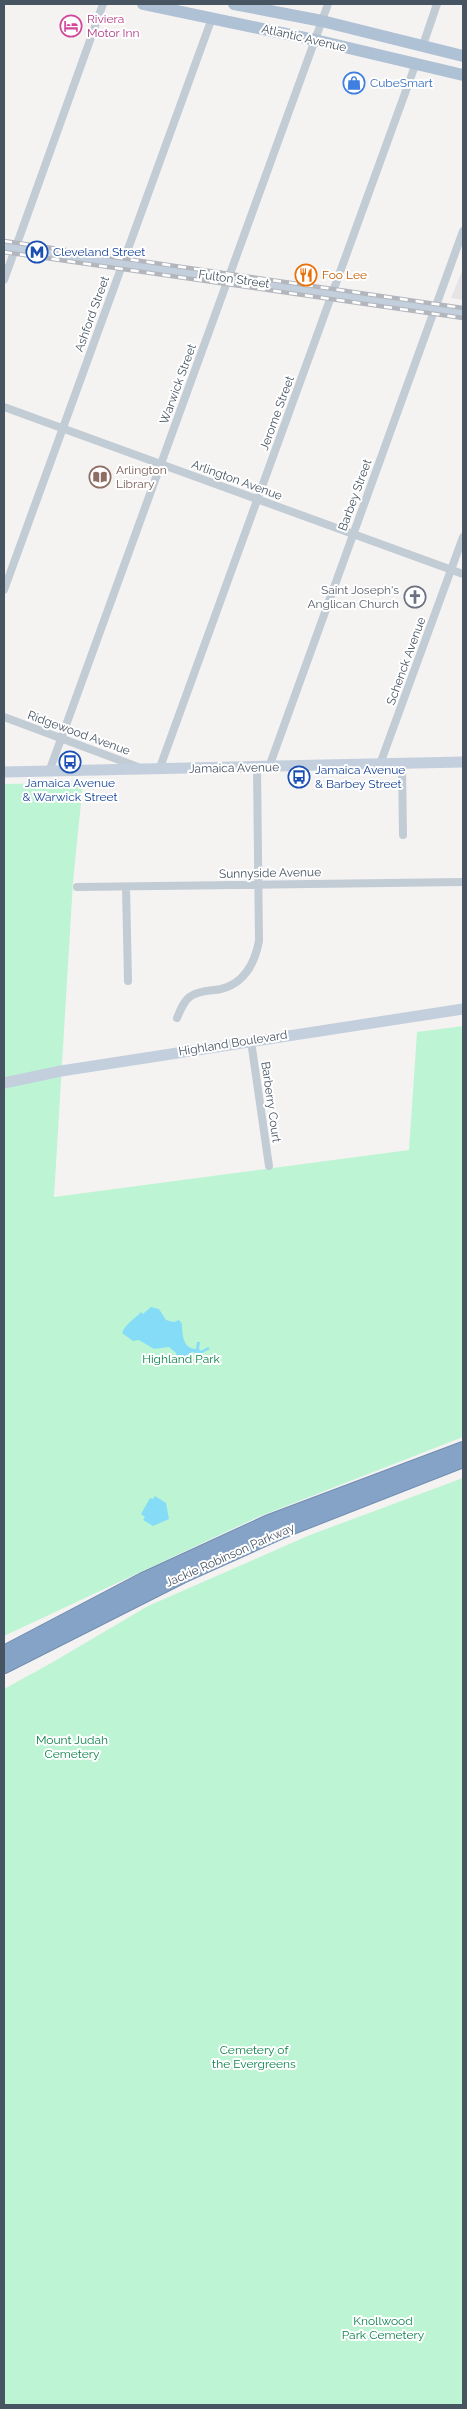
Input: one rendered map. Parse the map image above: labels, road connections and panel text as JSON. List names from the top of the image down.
{
  "streets": {
    "highway": ["Jackie Robinson Parkway"],
    "main road": [
      "Atlantic Avenue",
      "Fulton Street",
      "Jamaica Avenue",
      "Highland Boulevard"
    ],
    "street": [
      "Ashford Street",
      "Warwick Street",
      "Jerome Street",
      "Arlington Avenue",
      "Barbey Street",
      "Schenck Avenue",
      "Ridgewood Avenue",
      "Sunnyside Avenue",
      "Barberry Court"
    ]
  },
  "crossings": [
    ["Atlantic Avenue", "Ashford Street"],
    ["Atlantic Avenue", "Warwick Street"],
    ["Atlantic Avenue", "Jerome Street"],
    ["Fulton Street", "Ashford Street"],
    ["Fulton Street", "Warwick Street"],
    ["Fulton Street", "Jerome Street"],
    ["Fulton Street", "Barbey Street"],
    ["Ashford Street", "Arlington Avenue"],
    ["Warwick Street", "Arlington Avenue"],
    ["Warwick Street", "Ridgewood Avenue"],
    ["Warwick Street", "Jamaica Avenue"],
    ["Jerome Street", "Arlington Avenue"],
    ["Jerome Street", "Ridgewood Avenue"],
    ["Jerome Street", "Jamaica Avenue"],
    ["Arlington Avenue", "Barbey Street"],
    ["Arlington Avenue", "Schenck Avenue"],
    ["Barbey Street", "Jamaica Avenue"],
    ["Schenck Avenue", "Jamaica Avenue"],
    ["Ridgewood Avenue", "Jamaica Avenue"],
    ["Highland Boulevard", "Barberry Court"]
  ],
  "parks": [
    "Highland Park",
    "Mount Judah Cemetery",
    "Cemetery of the Evergreens",
    "Knollwood Park Cemetery"
  ],
  "places": {
    "hotel": ["Riviera Motor Inn"],
    "shop": ["CubeSmart"],
    "metro station": ["Cleveland Street"],
    "restaurant": ["Foo Lee"],
    "library": ["Arlington Library"],
    "church": ["Saint Joseph's Anglican Church"],
    "bus stop": ["Jamaica Avenue & Warwick Street", "Jamaica Avenue & Barbey Street"]
  }
}
